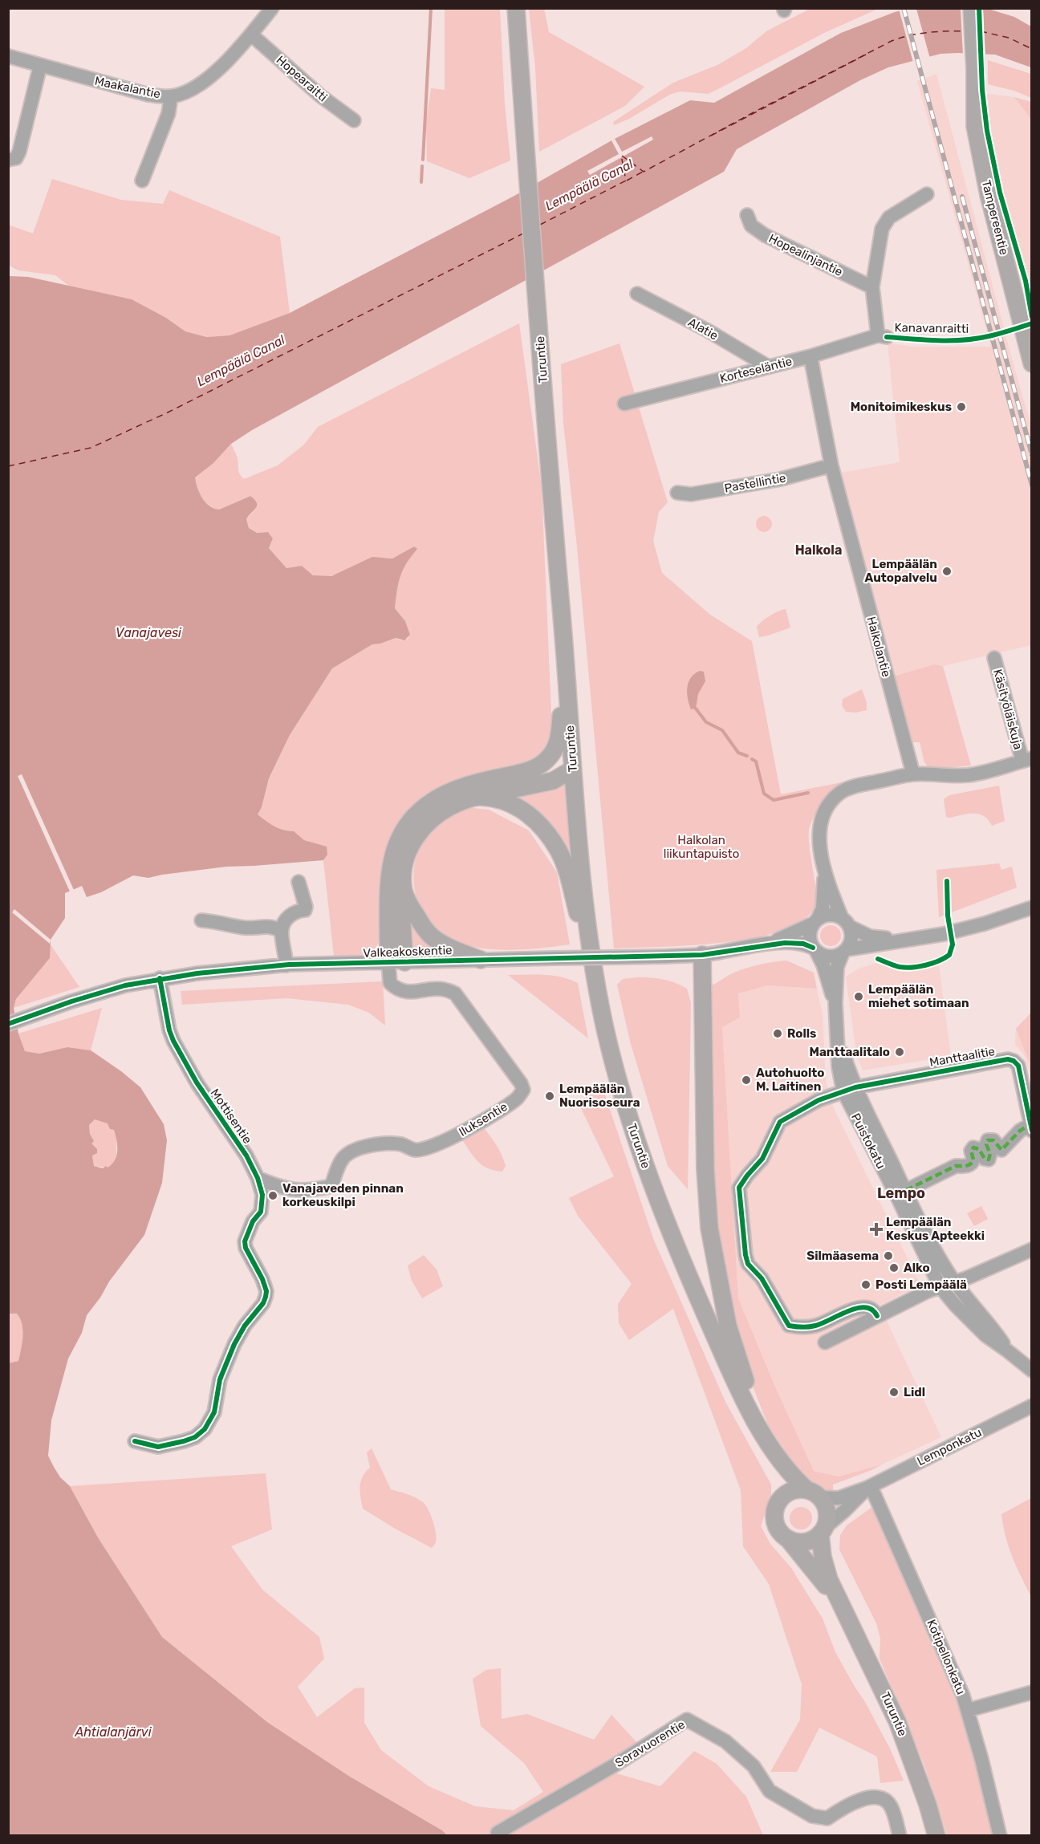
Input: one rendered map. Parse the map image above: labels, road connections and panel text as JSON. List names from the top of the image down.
{
  "streets": {
    "main road": ["Tampereentie", "Turuntie"],
    "street": [
      "Hopearaitti",
      "Maakalantie",
      "Hopealinjantie",
      "Alatie",
      "Korteseläntie",
      "Pastellintie",
      "Halkolantie",
      "Käsityöläiskuja",
      "Valkeakoskentie",
      "Manttaalitie",
      "Mottisentie",
      "Iluksentie",
      "Puistokatu",
      "Lemponkatu",
      "Kotipellonkatu",
      "Soravuorentie"
    ],
    "cycle path": ["Kanavanraitti"]
  },
  "crossings": [
    ["Hopearaitti", "Maakalantie"],
    ["Hopealinjantie", "Korteseläntie"],
    ["Alatie", "Korteseläntie"],
    ["Turuntie", "Lemponkatu"],
    ["Korteseläntie", "Halkolantie"],
    ["Pastellintie", "Halkolantie"],
    ["Valkeakoskentie", "Mottisentie"],
    ["Valkeakoskentie", "Iluksentie"],
    ["Valkeakoskentie", "Puistokatu"],
    ["Manttaalitie", "Puistokatu"],
    ["Mottisentie", "Iluksentie"],
    ["Lemponkatu", "Kotipellonkatu"]
  ],
  "districts": ["Halkola", "Lempo"],
  "water": ["Lempäälä Canal", "Vanajavesi", "Ahtialanjärvi"],
  "parks": ["Halkolan liikuntapuisto"],
  "places": {
    "other": [
      "Monitoimikeskus",
      "Lempäälän Autopalvelu",
      "Lempäälän miehet sotimaan",
      "Rolls",
      "Manttaalitalo",
      "Autohuolto M. Laitinen",
      "Lempäälän Nuorisoseura",
      "Vanajaveden pinnan korkeuskilpi",
      "Silmäasema",
      "Alko",
      "Posti Lempäälä",
      "Lidl"
    ],
    "health": ["Lempäälän Keskus Apteekki"]
  }
}
